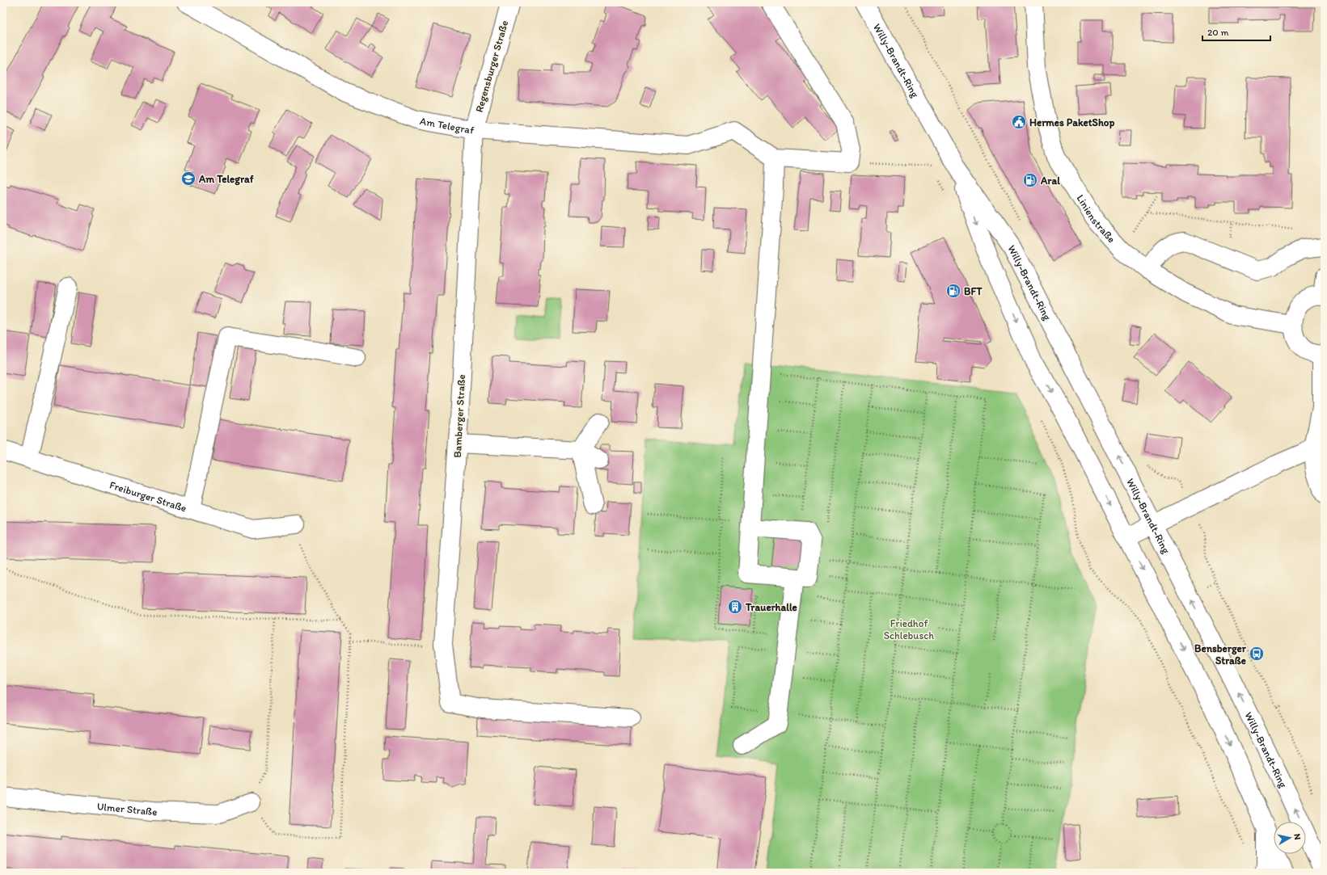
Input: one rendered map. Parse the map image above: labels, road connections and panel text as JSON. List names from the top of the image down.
{
  "streets": {
    "street": [
      "Willy-Brandt-Ring",
      "Regensburger Straße",
      "Am Telegraf",
      "Linienstraße",
      "Bamberger Straße",
      "Freiburger Straße",
      "Ulmer Straße"
    ]
  },
  "crossings": [
    ["Regensburger Straße", "Am Telegraf"],
    ["Regensburger Straße", "Bamberger Straße"],
    ["Am Telegraf", "Bamberger Straße"]
  ],
  "parks": ["Friedhof Schlebusch"],
  "places": {
    "public building": ["Hermes PaketShop"],
    "school or university": ["Am Telegraf"],
    "fuel station": ["Aral", "BFT"],
    "building": ["Trauerhalle"],
    "bus stop": ["Bensberger Straße"]
  },
  "scale_bar": "20 m",
  "north": "right"
}
